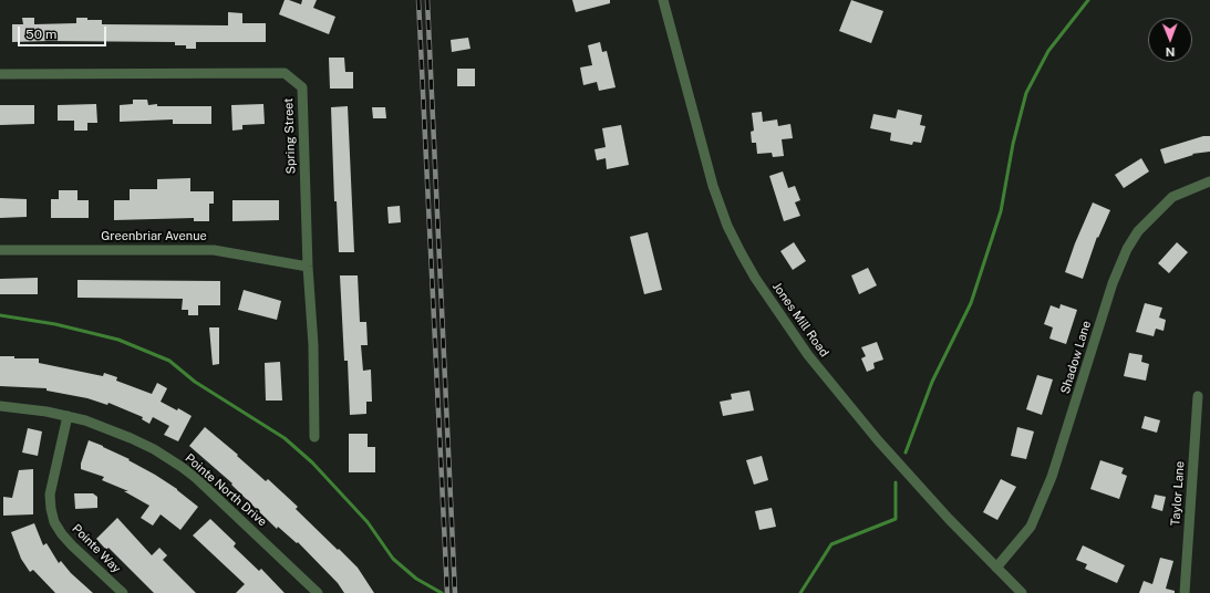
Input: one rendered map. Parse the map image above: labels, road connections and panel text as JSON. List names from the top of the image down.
{
  "streets": {
    "street": [
      "Spring Street",
      "Greenbriar Avenue",
      "Jones Mill Road",
      "Shadow Lane",
      "Pointe North Drive",
      "Taylor Lane",
      "Pointe Way"
    ]
  },
  "crossings": [
    ["Spring Street", "Greenbriar Avenue"],
    ["Jones Mill Road", "Shadow Lane"],
    ["Pointe North Drive", "Pointe Way"]
  ],
  "scale_bar": "50 m",
  "north": "bottom"
}
